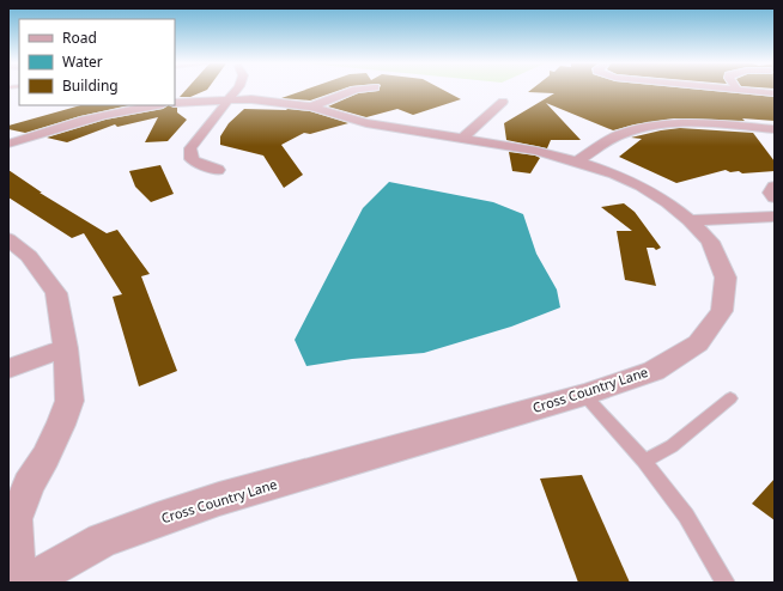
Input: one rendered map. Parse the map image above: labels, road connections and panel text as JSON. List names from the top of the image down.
{
  "streets": {
    "street": ["Cross Country Lane"]
  },
  "legend": ["Road", "Water", "Building"]
}
